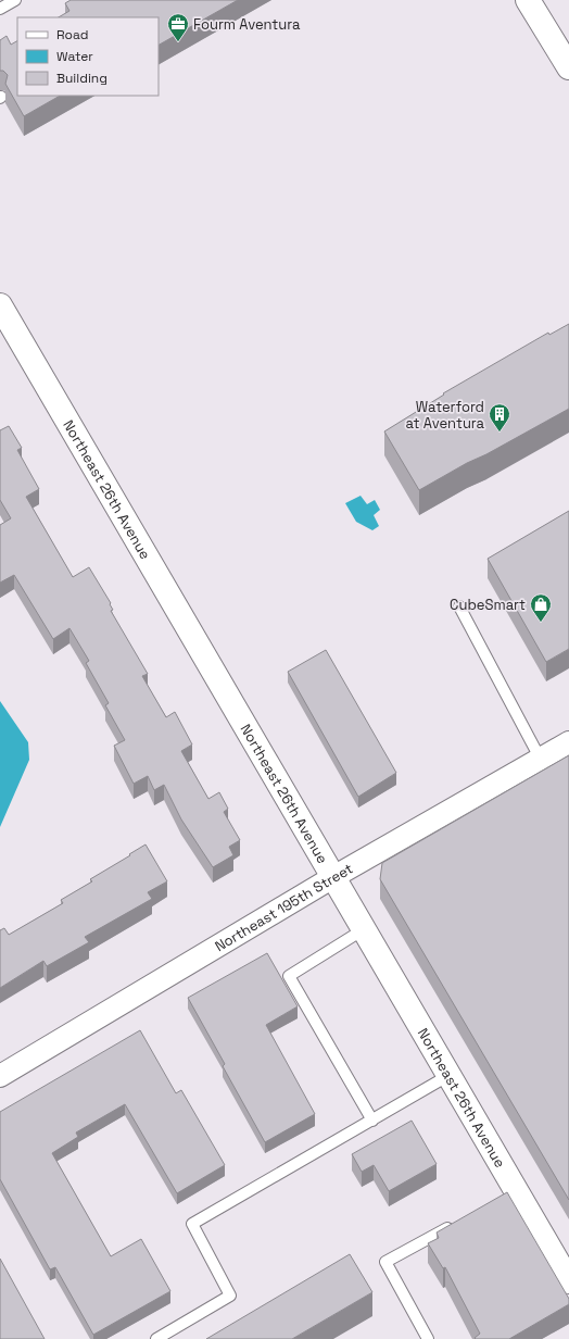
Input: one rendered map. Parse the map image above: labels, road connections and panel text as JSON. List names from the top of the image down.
{
  "streets": {
    "street": ["Northeast 26th Avenue", "Northeast 195th Street"]
  },
  "crossings": [
    ["Northeast 26th Avenue", "Northeast 195th Street"]
  ],
  "places": {
    "office": ["Fourm Aventura"],
    "building": ["Waterford at Aventura"],
    "shop": ["CubeSmart"]
  },
  "legend": ["Road", "Water", "Building"]
}
